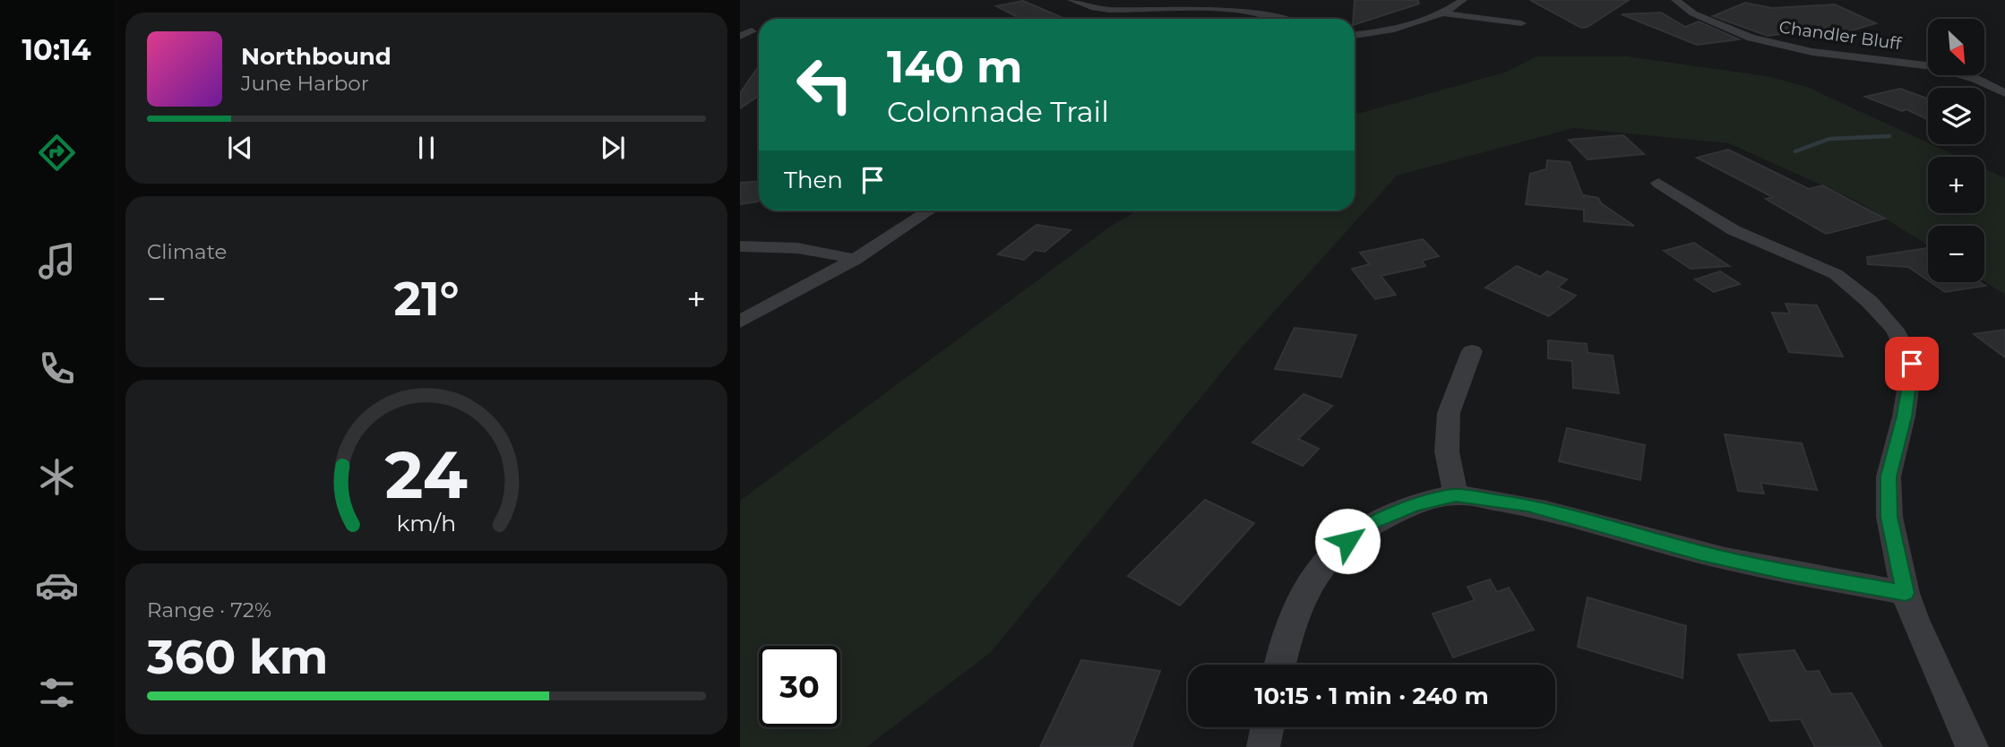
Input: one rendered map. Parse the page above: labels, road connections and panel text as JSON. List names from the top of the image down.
{
  "streets": {
    "street": ["Chandler Bluff"]
  },
  "north": "bottom right",
  "page": {
    "tabs": "10:14",
    "map_buttons": ["+", "−"],
    "turn": ["140 m", "Colonnade Trail"],
    "song": ["Northbound", "June Harbor"],
    "then": "Then",
    "tile": [
      "Climate",
      ["Range · 72%", "360 km"]
    ],
    "heat": ["−", "21°", "+"],
    "limit": "30",
    "trip": "10:15 · 1 min · 240 m",
    "gauge": ["24", "km/h"]
  }
}
